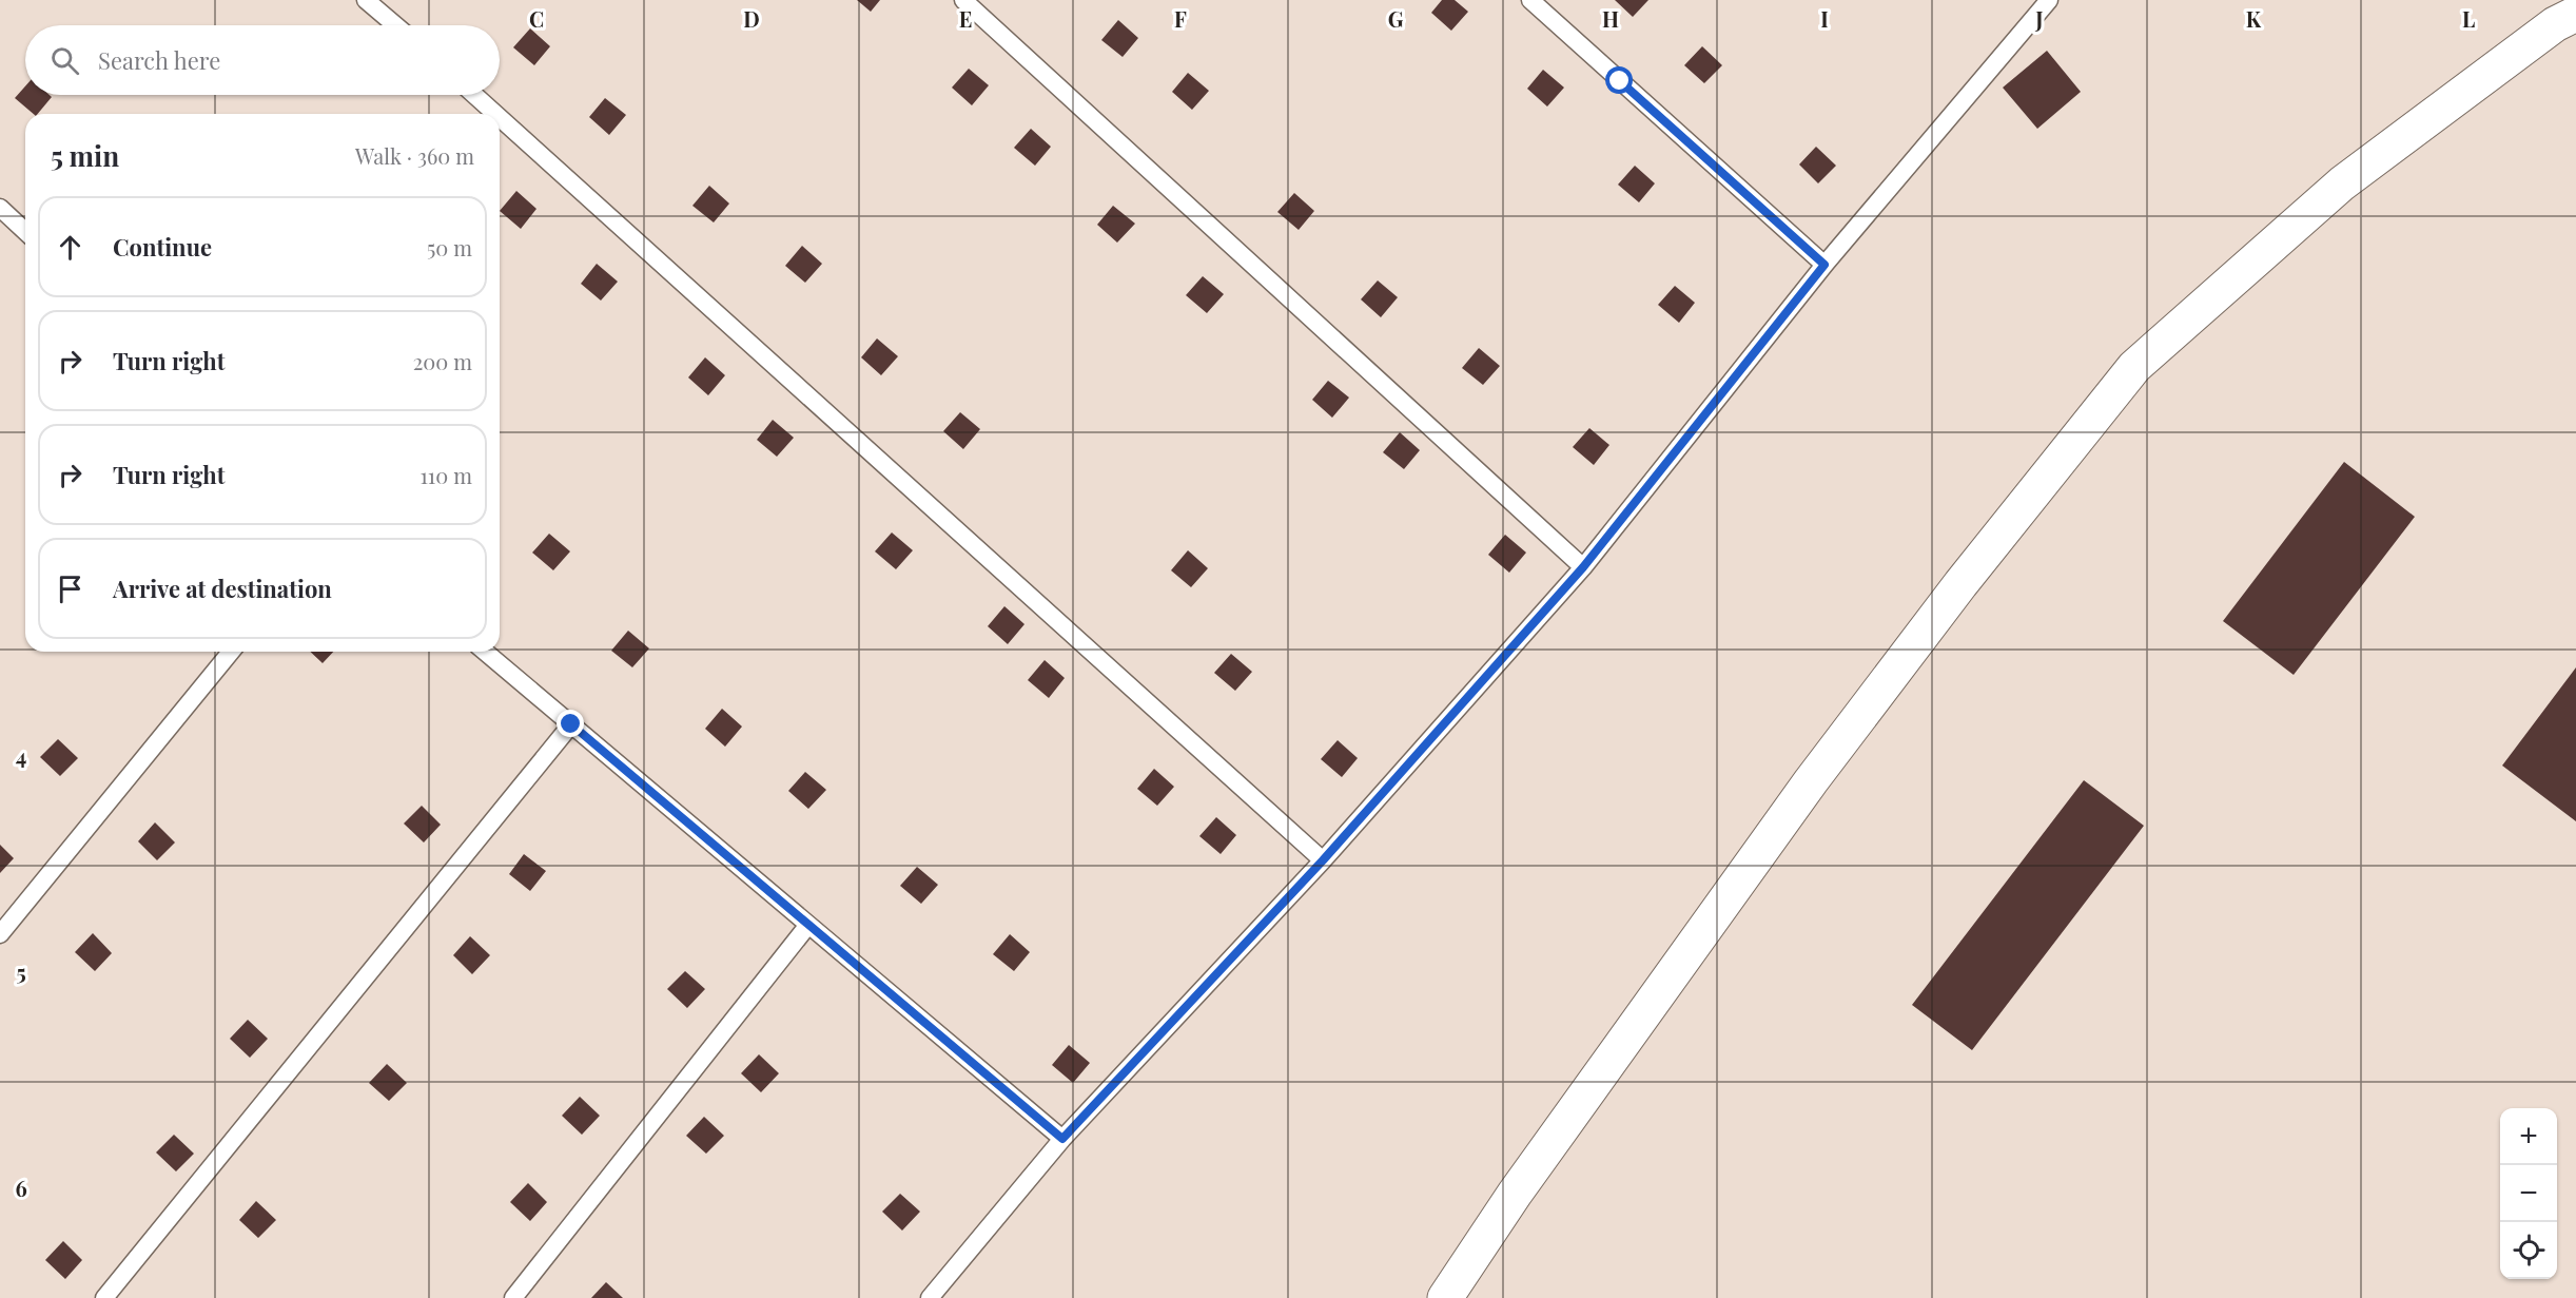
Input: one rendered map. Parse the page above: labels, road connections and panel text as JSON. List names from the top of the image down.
{
  "page": {
    "search": "Search here",
    "heading": ["5 min", "Walk · 360 m"],
    "list": [
      ["Continue", "50 m"],
      ["Turn right", "200 m"],
      ["Turn right", "110 m"],
      "Arrive at destination"
    ],
    "map_buttons": ["+", "−"]
  },
  "grid": {
    "columns": [
      "C",
      "D",
      "E",
      "F",
      "G",
      "H",
      "I",
      "J",
      "K",
      "L"
    ],
    "rows": ["4", "5", "6"]
  }
}
